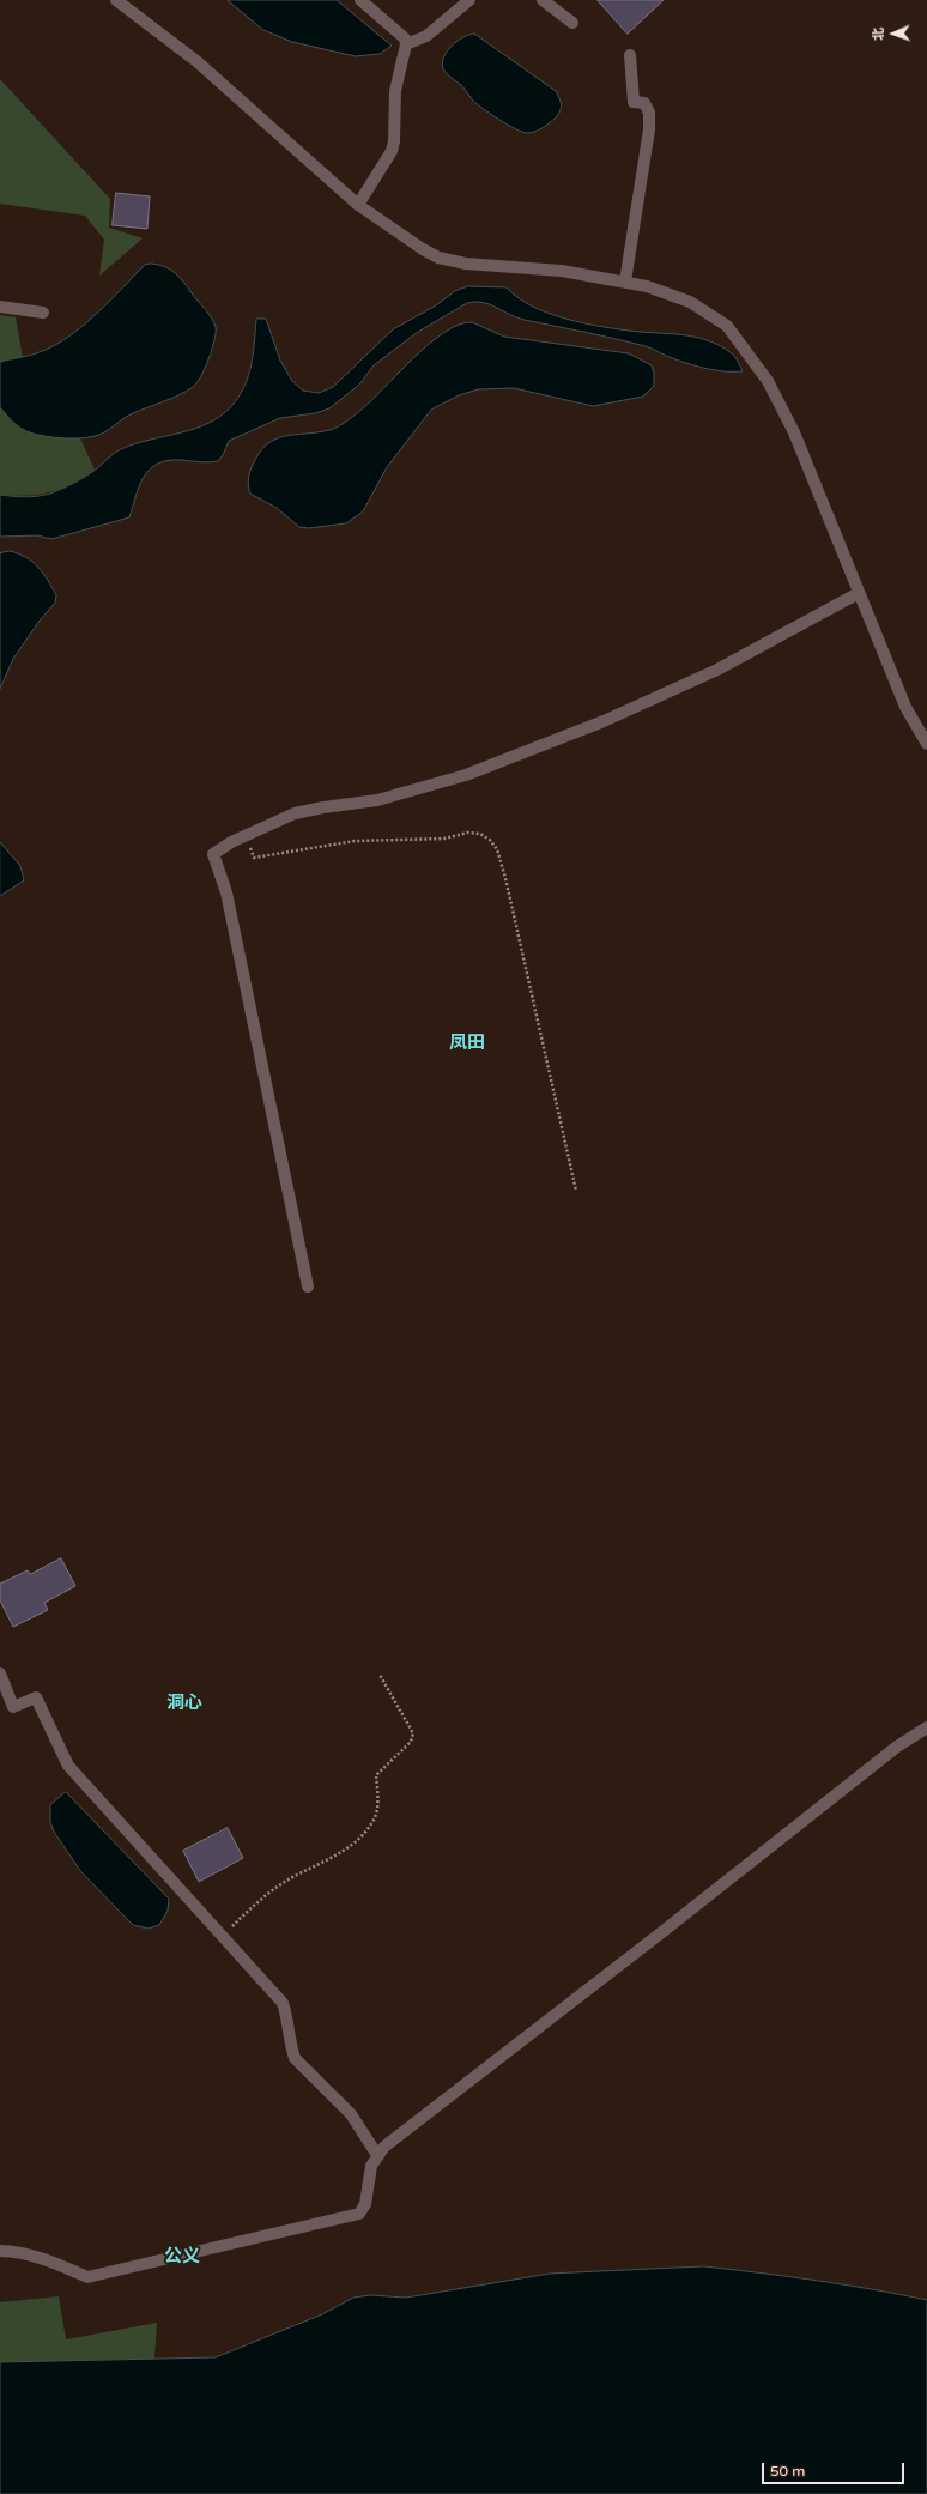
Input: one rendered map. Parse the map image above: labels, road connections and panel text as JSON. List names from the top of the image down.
{
  "districts": ["凤田", "洞心", "公义"],
  "scale_bar": "50 m",
  "north": "left"
}
